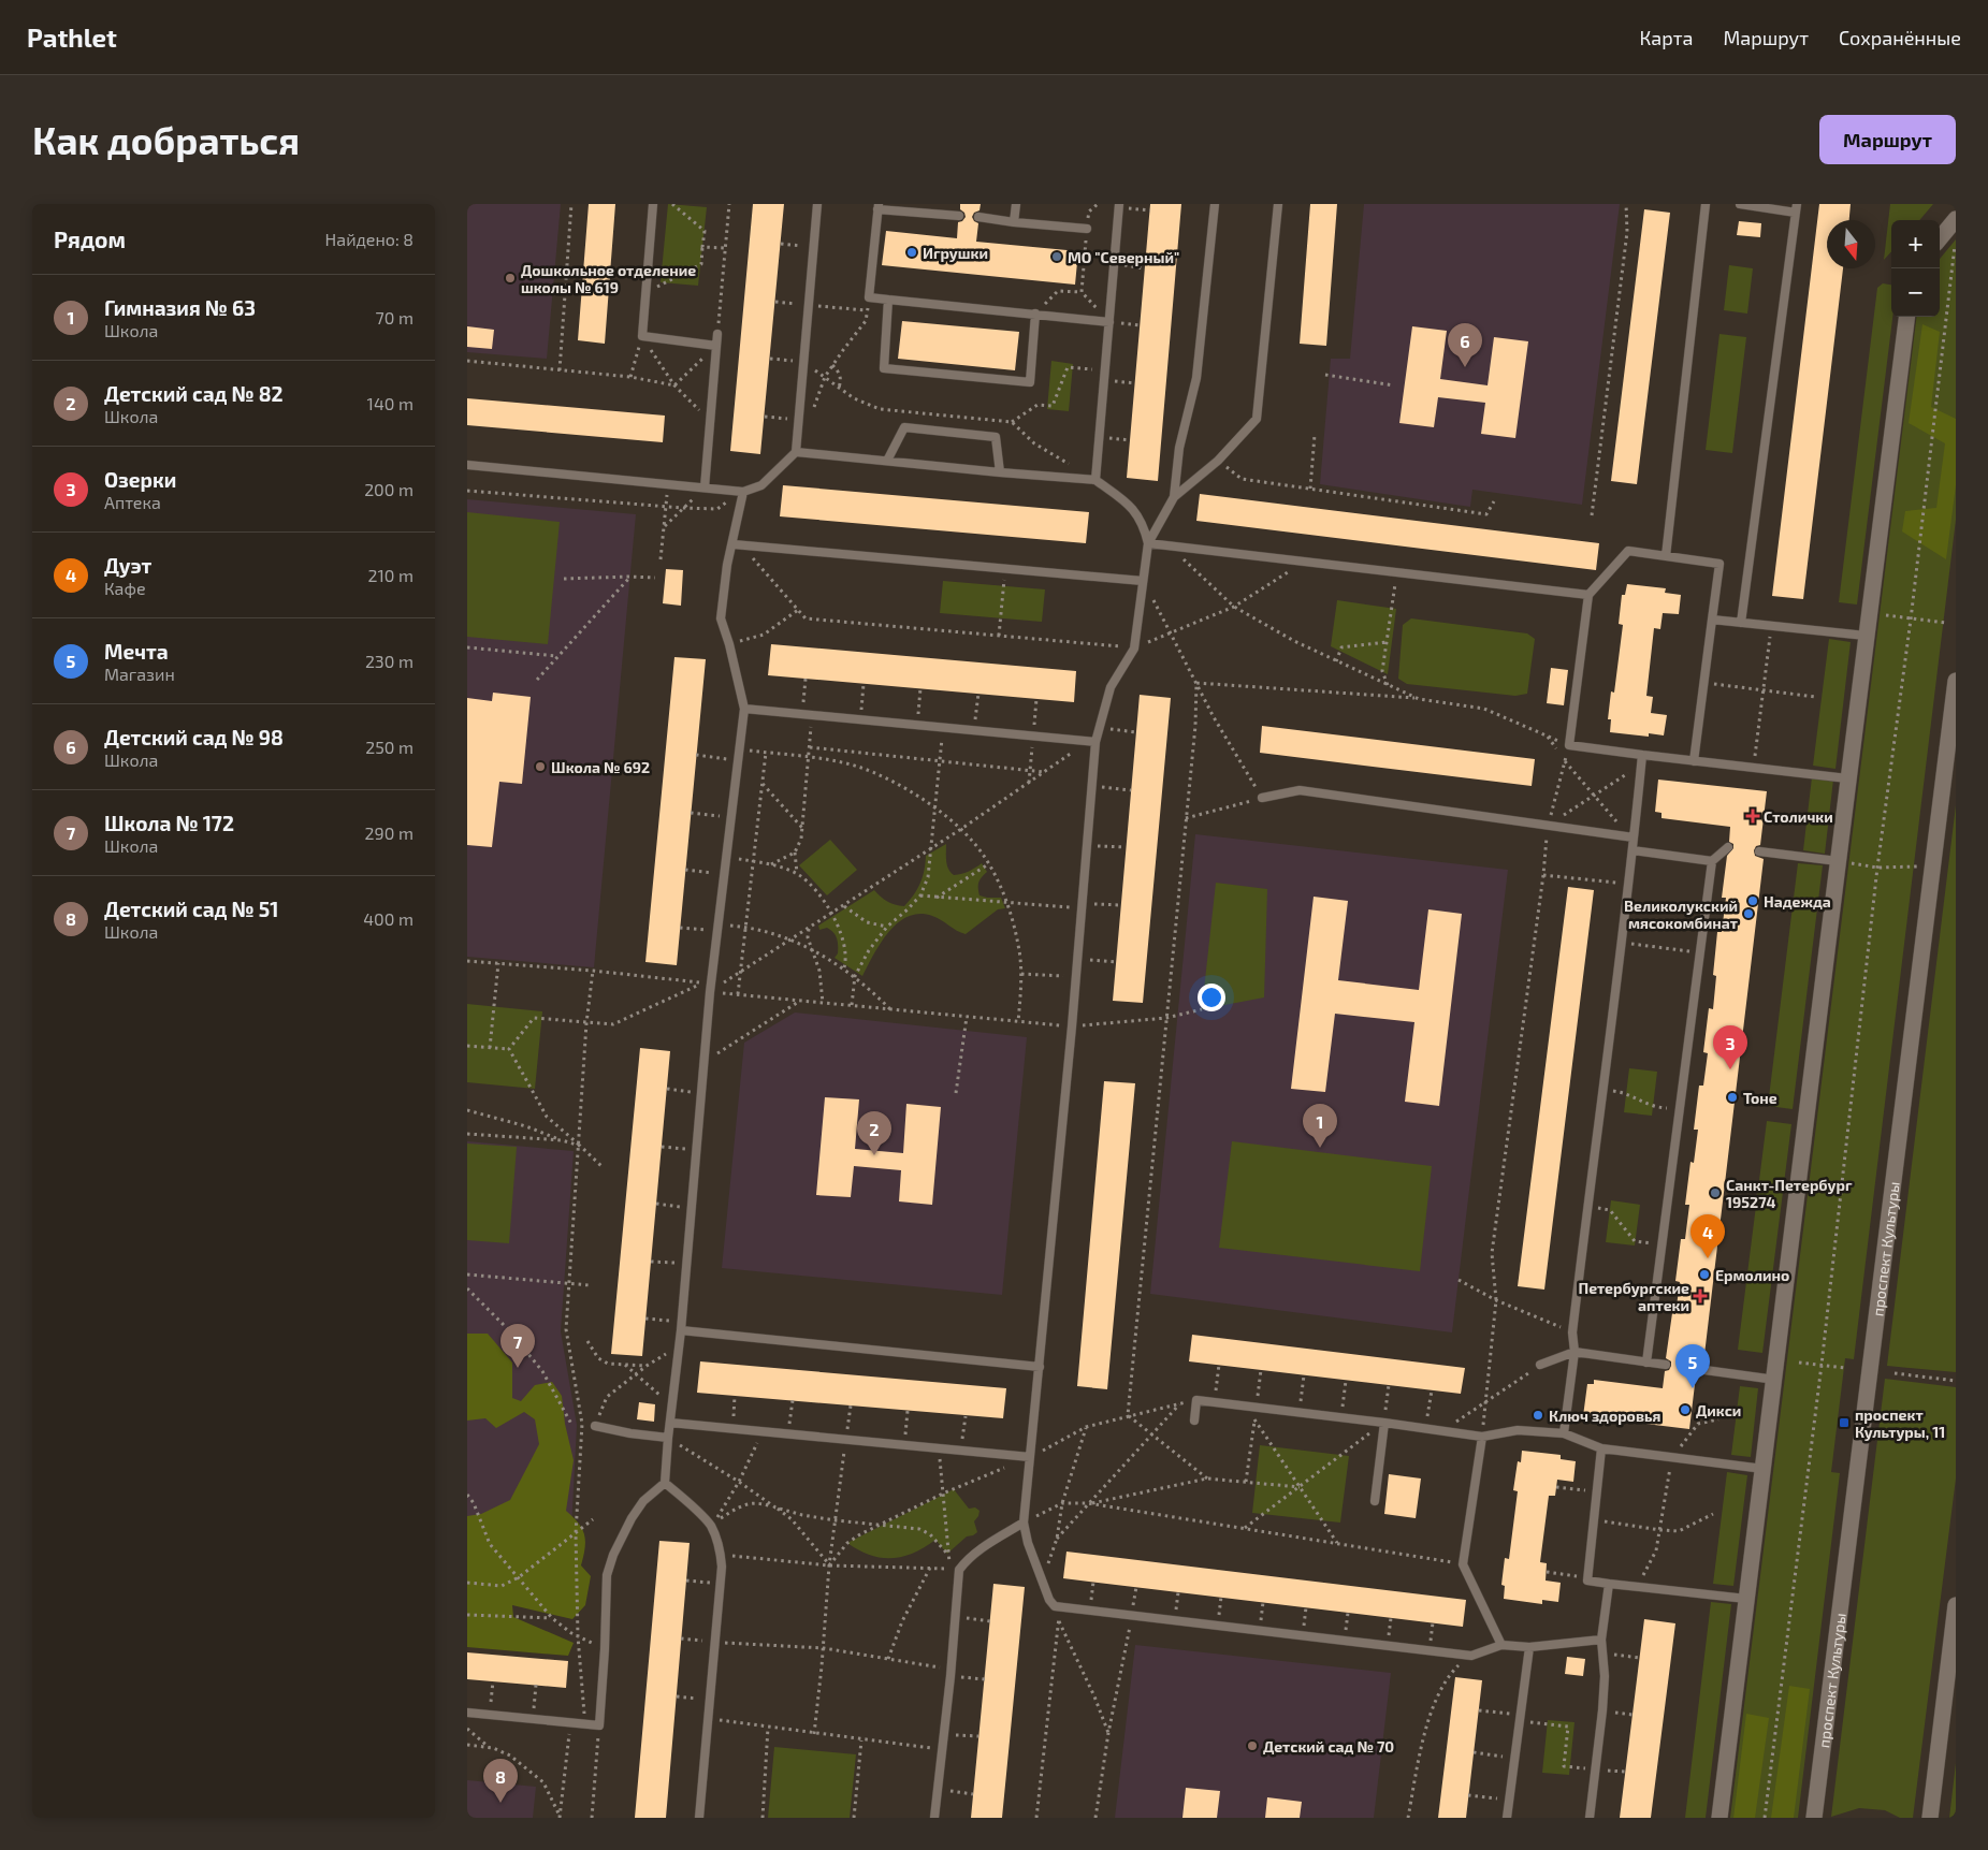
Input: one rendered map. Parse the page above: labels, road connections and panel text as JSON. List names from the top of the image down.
{
  "streets": {
    "street": ["проспект Культуры"]
  },
  "places": {
    "other": [
      "Игрушки",
      "МО \"Северный\"",
      "Дошкольное отделение школы № 619",
      "Школа № 692",
      "Надежда",
      "Великолукский мясокомбинат",
      "Тоне",
      "Санкт-Петербург 195274",
      "Ермолино",
      "Дикси",
      "Ключ здоровья",
      "Детский сад № 70"
    ],
    "health": ["Столички", "Петербургские аптеки"],
    "transit": ["проспект Культуры, 11"]
  },
  "north": "bottom",
  "page": {
    "header": "Pathlet",
    "nav": ["Карта", "Маршрут", "Сохранённые"],
    "buttons": "Маршрут",
    "title": "Как добраться",
    "heading": ["Рядом", "Найдено: 8"],
    "map_buttons": ["+", "−"],
    "list": [
      {
        "mark": "1",
        "name": "Гимназия № 63",
        "note": "Школа",
        "value": "70 m"
      },
      {
        "mark": "2",
        "name": "Детский сад № 82",
        "note": "Школа",
        "value": "140 m"
      },
      {
        "mark": "3",
        "name": "Озерки",
        "note": "Аптека",
        "value": "200 m"
      },
      {
        "mark": "4",
        "name": "Дуэт",
        "note": "Кафе",
        "value": "210 m"
      },
      {
        "mark": "5",
        "name": "Мечта",
        "note": "Магазин",
        "value": "230 m"
      },
      {
        "mark": "6",
        "name": "Детский сад № 98",
        "note": "Школа",
        "value": "250 m"
      },
      {
        "mark": "7",
        "name": "Школа № 172",
        "note": "Школа",
        "value": "290 m"
      },
      {
        "mark": "8",
        "name": "Детский сад № 51",
        "note": "Школа",
        "value": "400 m"
      }
    ],
    "pins": [
      "6",
      "3",
      "1",
      "2",
      "4",
      "7",
      "5",
      "8"
    ]
  }
}
